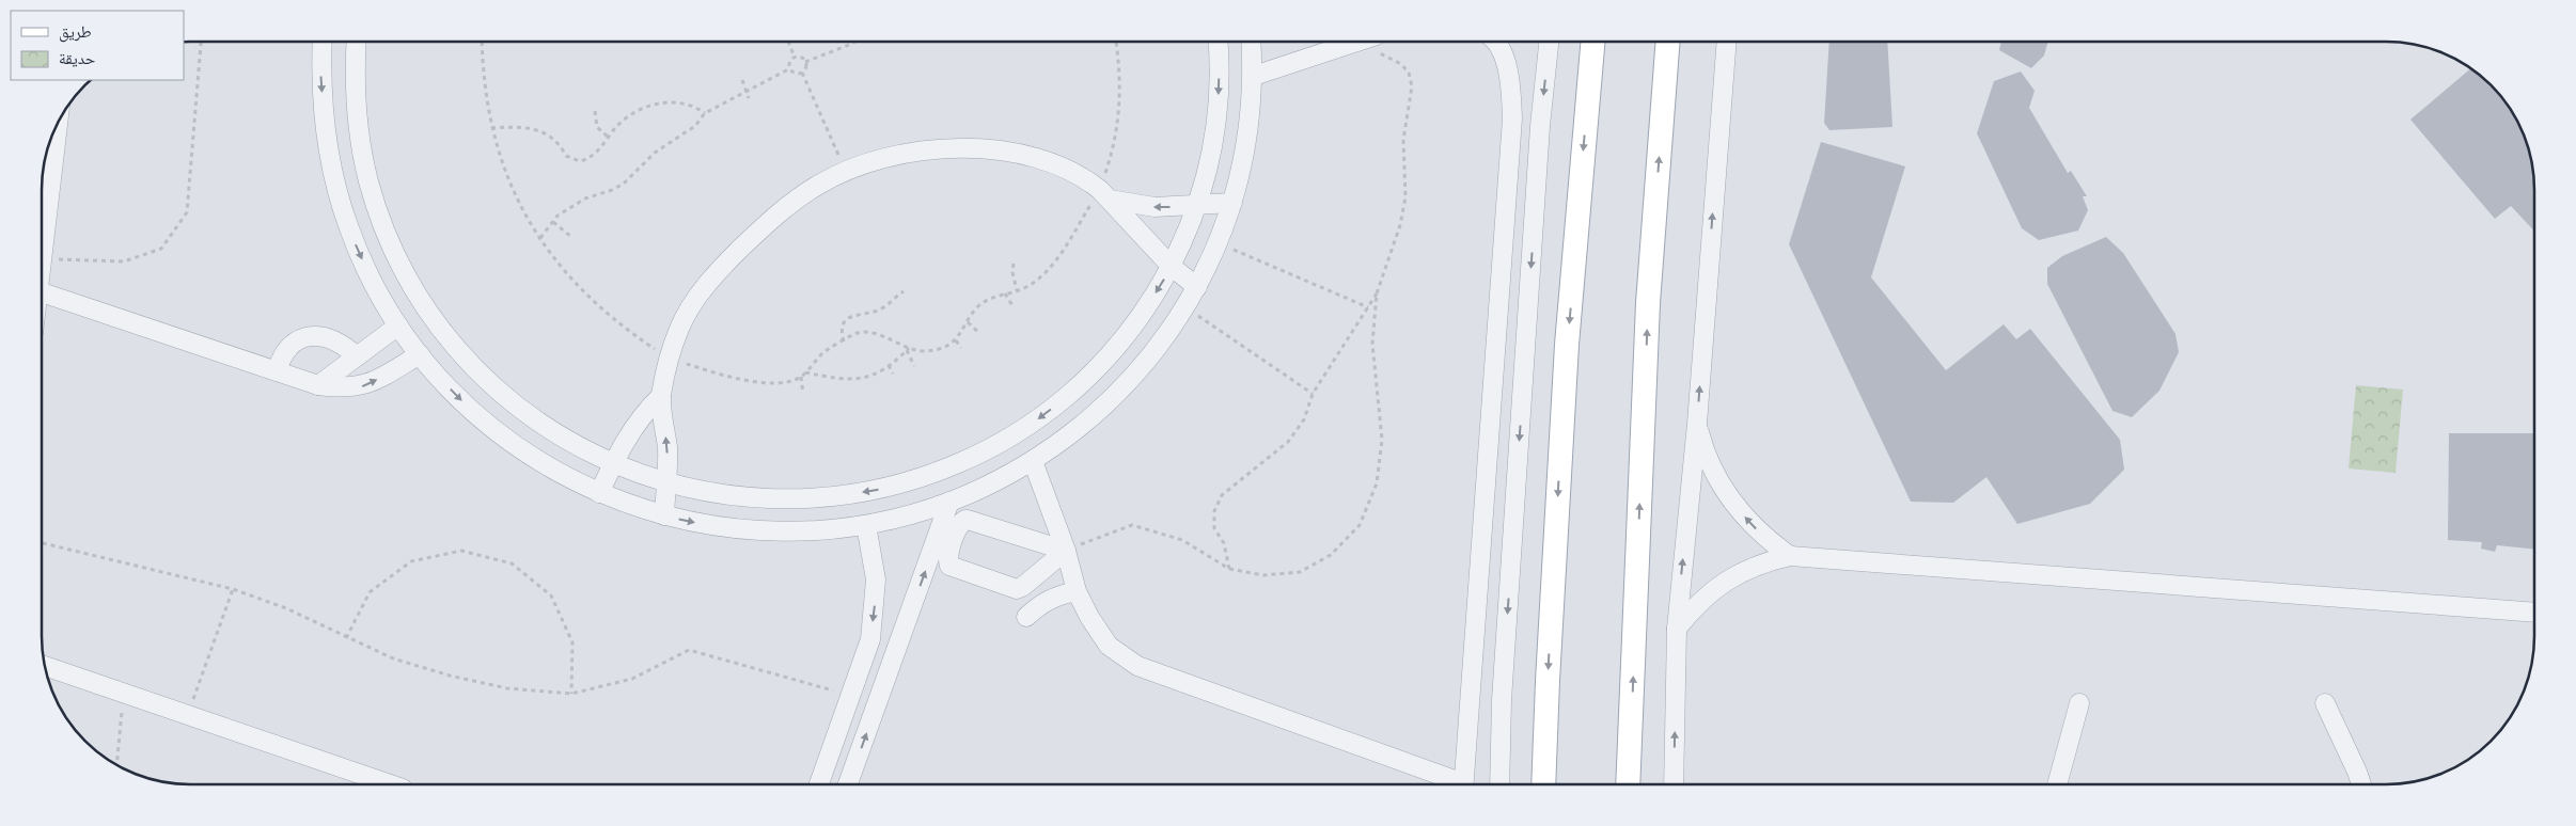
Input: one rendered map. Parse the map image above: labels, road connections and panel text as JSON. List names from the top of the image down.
{
  "legend": ["طريق", "حديقة"]
}
